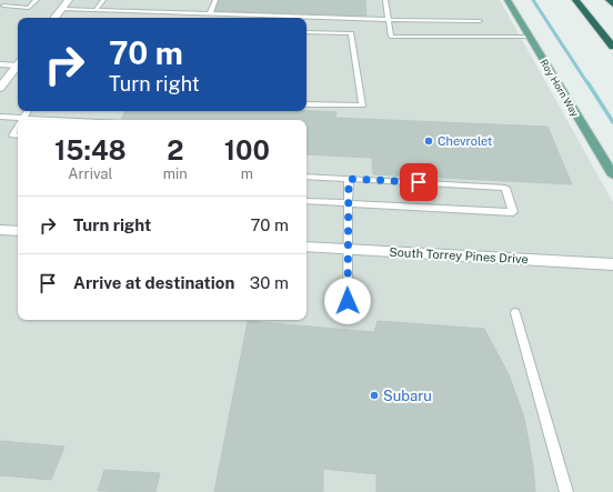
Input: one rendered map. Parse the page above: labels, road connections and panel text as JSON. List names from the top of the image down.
{
  "streets": {
    "main road": ["Roy Horn Way"],
    "street": ["South Torrey Pines Drive"]
  },
  "places": ["Chevrolet", "Subaru"],
  "page": {
    "turn": ["70 m", "Turn right"],
    "eta": [
      "15:48",
      "Arrival",
      "2",
      "min",
      "100",
      "m"
    ],
    "list": [
      {
        "name": "Turn right",
        "value": "70 m"
      },
      {
        "name": "Arrive at destination",
        "value": "30 m"
      }
    ]
  }
}
